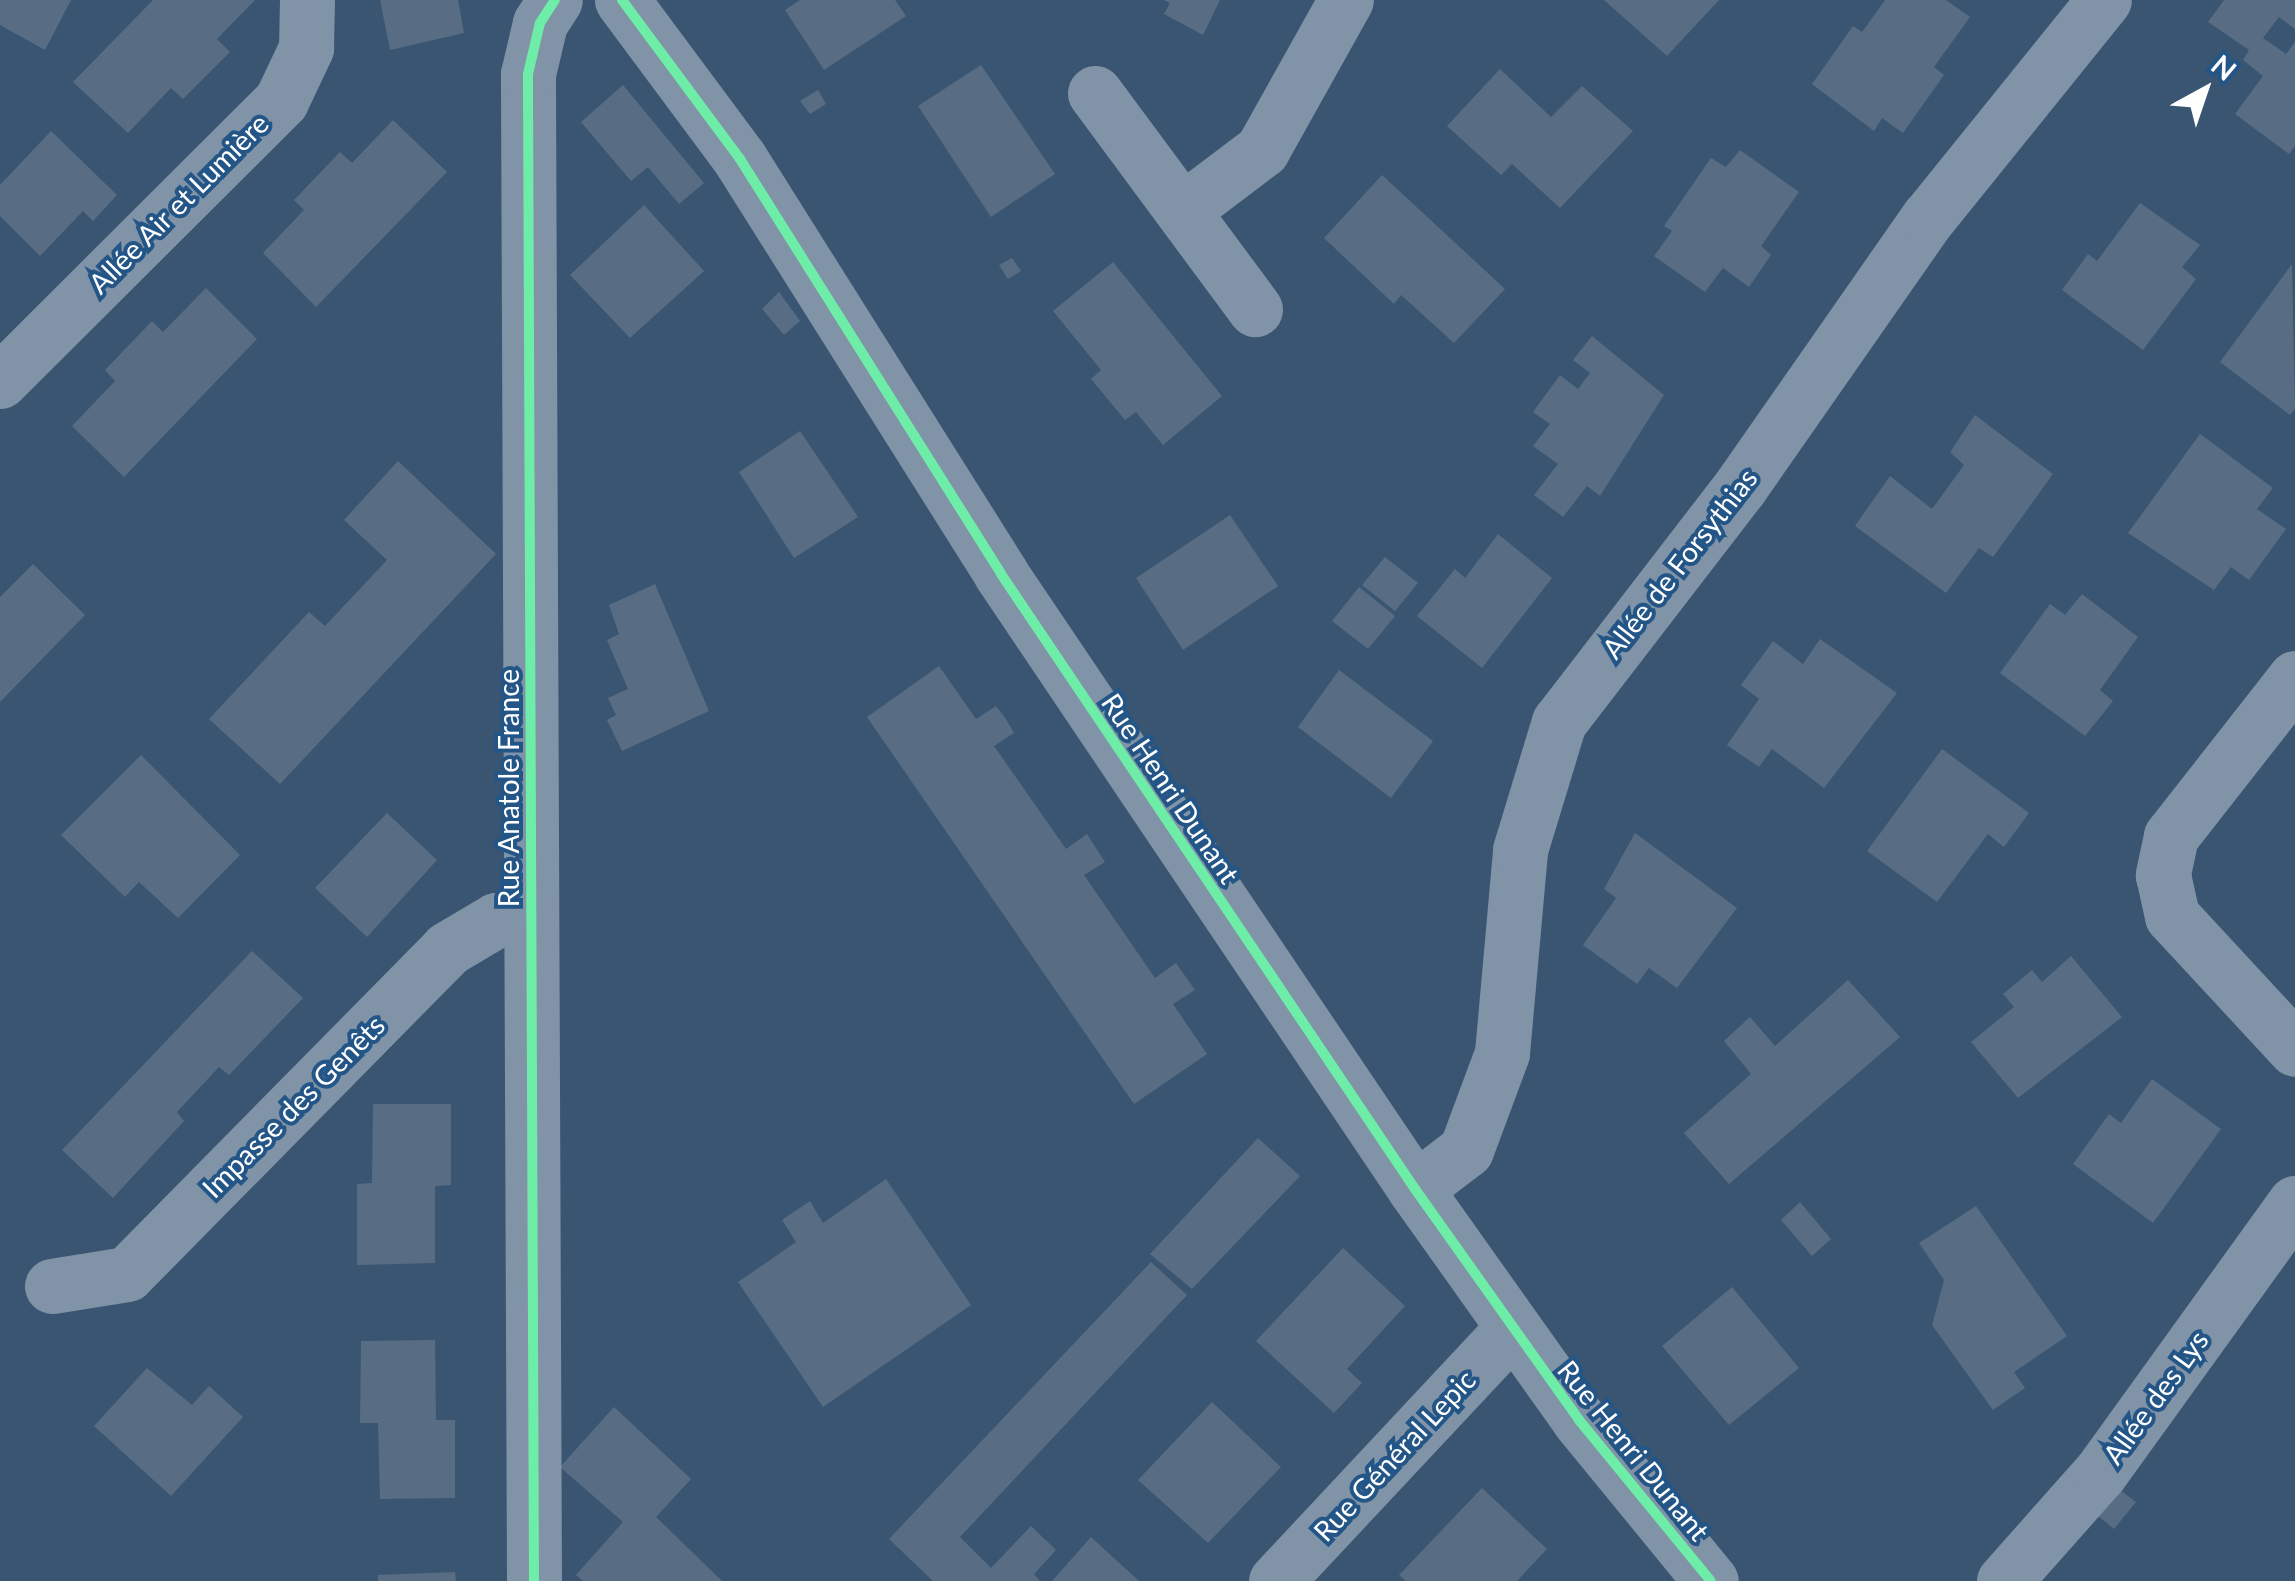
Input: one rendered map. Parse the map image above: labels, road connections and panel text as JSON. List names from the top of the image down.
{
  "streets": {
    "street": [
      "Allée Air et Lumière",
      "Allée de Forsythias",
      "Rue Anatole France",
      "Rue Henri Dunant",
      "Impasse des Genêts",
      "Allée des Lys",
      "Rue Général Lepic"
    ]
  },
  "crossings": [
    ["Allée de Forsythias", "Rue Henri Dunant"],
    ["Rue Anatole France", "Impasse des Genêts"],
    ["Rue Henri Dunant", "Rue Général Lepic"]
  ],
  "north": "top right"
}
